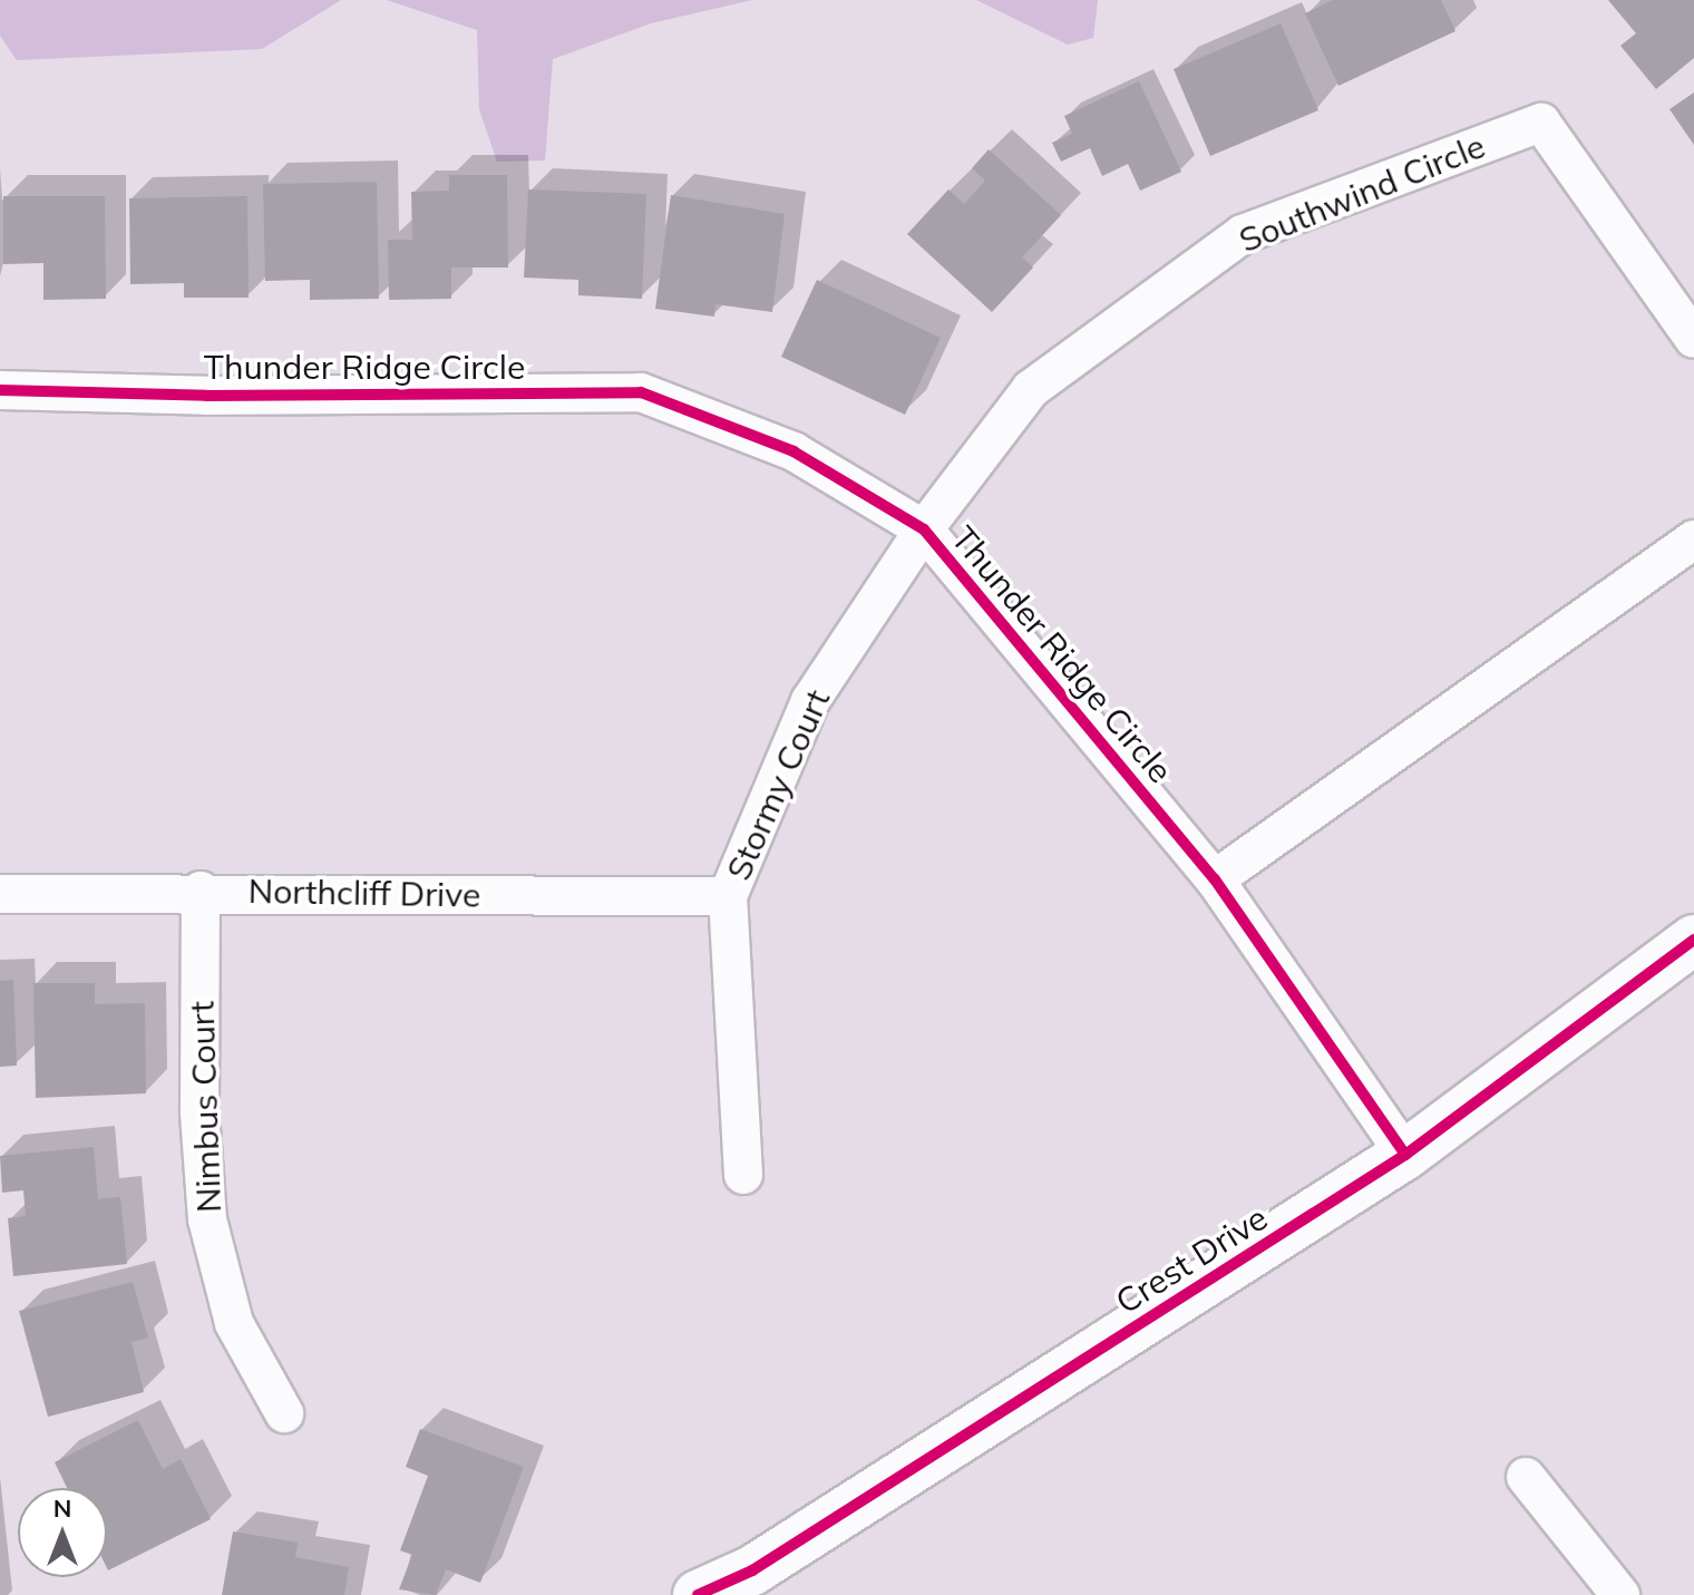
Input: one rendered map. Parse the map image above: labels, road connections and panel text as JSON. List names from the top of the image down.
{
  "streets": {
    "street": [
      "Southwind Circle",
      "Thunder Ridge Circle",
      "Stormy Court",
      "Northcliff Drive",
      "Nimbus Court",
      "Crest Drive"
    ]
  },
  "crossings": [
    ["Southwind Circle", "Thunder Ridge Circle"],
    ["Southwind Circle", "Stormy Court"],
    ["Thunder Ridge Circle", "Stormy Court"],
    ["Thunder Ridge Circle", "Crest Drive"],
    ["Stormy Court", "Northcliff Drive"],
    ["Northcliff Drive", "Nimbus Court"]
  ],
  "north": "top"
}
